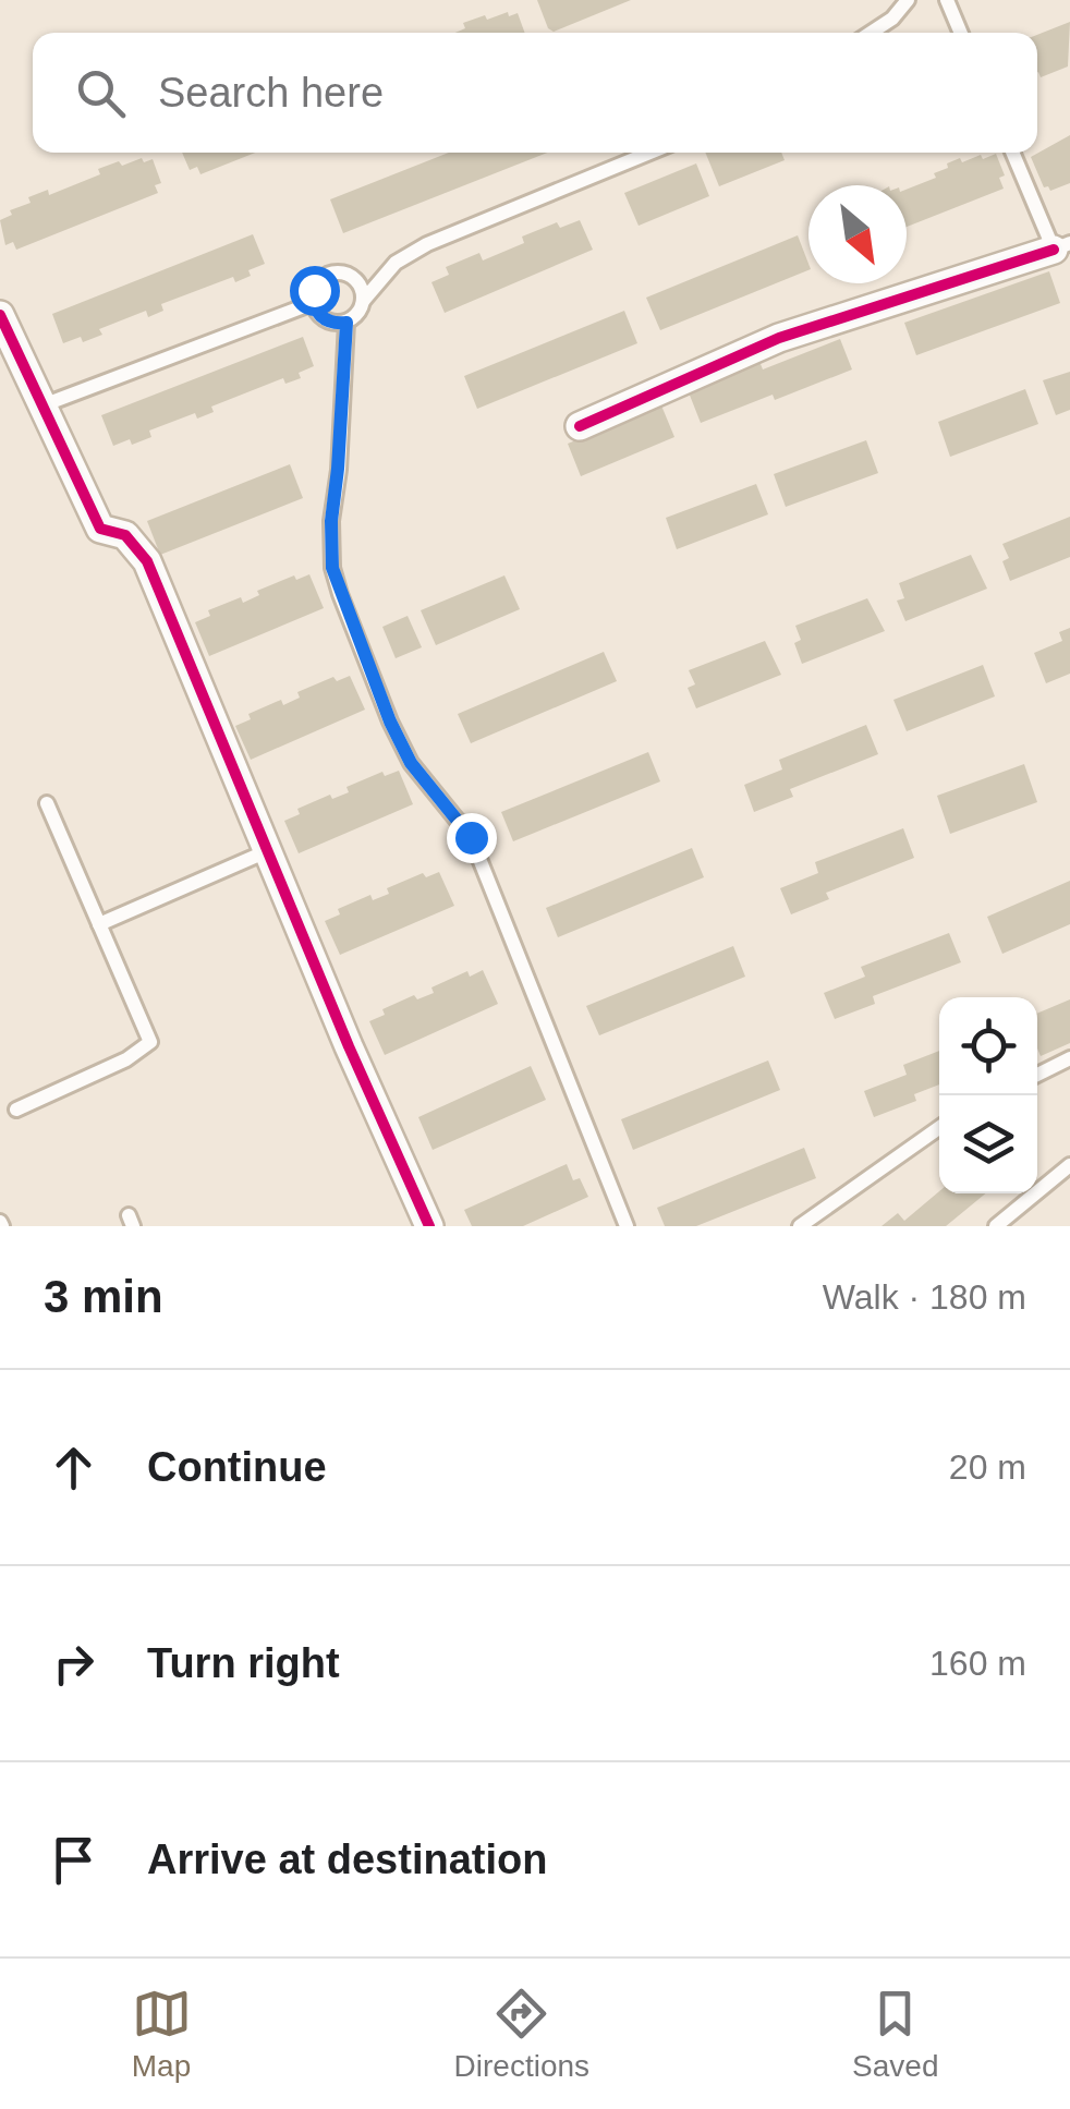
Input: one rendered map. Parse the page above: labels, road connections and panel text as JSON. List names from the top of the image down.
{
  "north": "bottom right",
  "page": {
    "search": "Search here",
    "heading": ["3 min", "Walk · 180 m"],
    "list": [
      ["Continue", "20 m"],
      ["Turn right", "160 m"],
      "Arrive at destination"
    ],
    "nav": ["Map", "Directions", "Saved"]
  }
}
